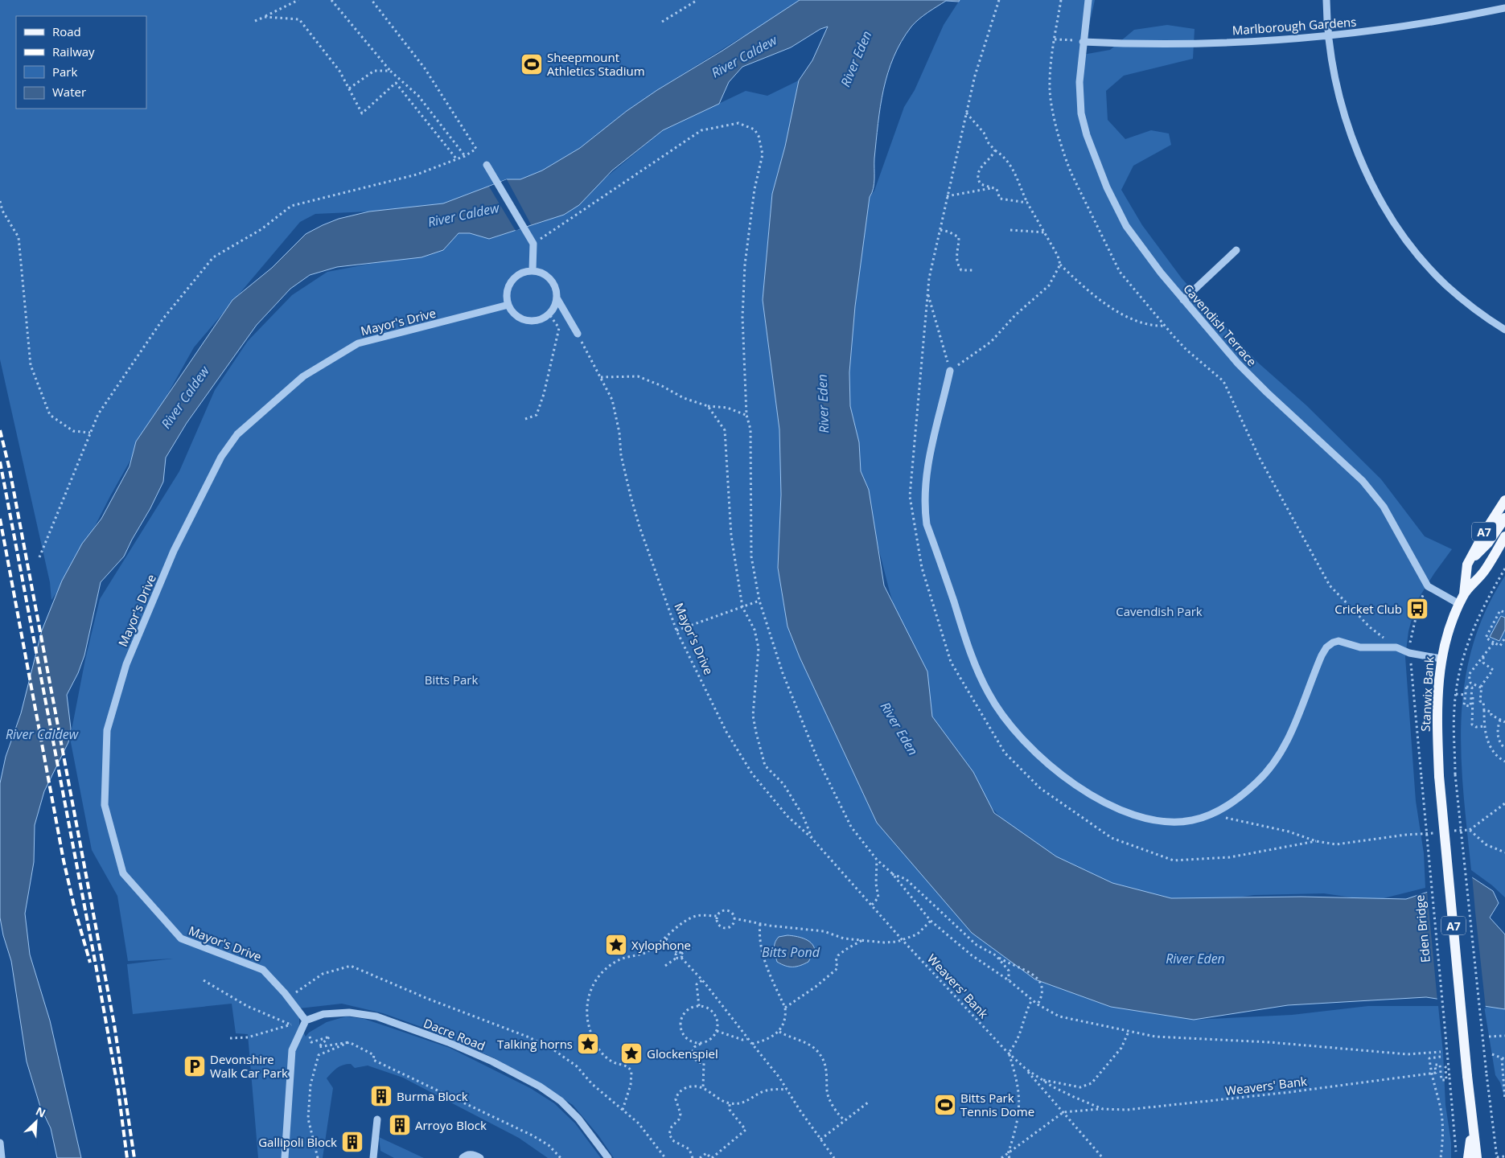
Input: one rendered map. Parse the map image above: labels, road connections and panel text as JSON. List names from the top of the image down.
{
  "streets": {
    "main road": ["A7", "Stanwix Bank"],
    "street": [
      "Marlborough Gardens",
      "Mayor's Drive",
      "Cavendish Terrace",
      "Dacre Road"
    ],
    "path": ["Eden Bridge", "Weavers' Bank"]
  },
  "crossings": [
    ["Marlborough Gardens", "Cavendish Terrace"],
    ["Mayor's Drive", "Weavers' Bank"],
    ["Mayor's Drive", "Dacre Road"],
    ["Cavendish Terrace", "Eden Bridge"],
    ["A7", "Stanwix Bank"]
  ],
  "water": ["River Caldew", "River Eden", "Bitts Pond"],
  "parks": ["Cavendish Park", "Bitts Park"],
  "places": {
    "sports": ["Sheepmount Athletics Stadium", "Bitts Park Tennis Dome"],
    "bus stop": ["Cricket Club"],
    "place": ["Xylophone", "Talking horns", "Glockenspiel"],
    "parking": ["Devonshire Walk Car Park"],
    "building": ["Burma Block", "Arroyo Block", "Gallipoli Block"]
  },
  "legend": [
    "Road",
    "Railway",
    "Park",
    "Water"
  ],
  "north": "top right"
}
